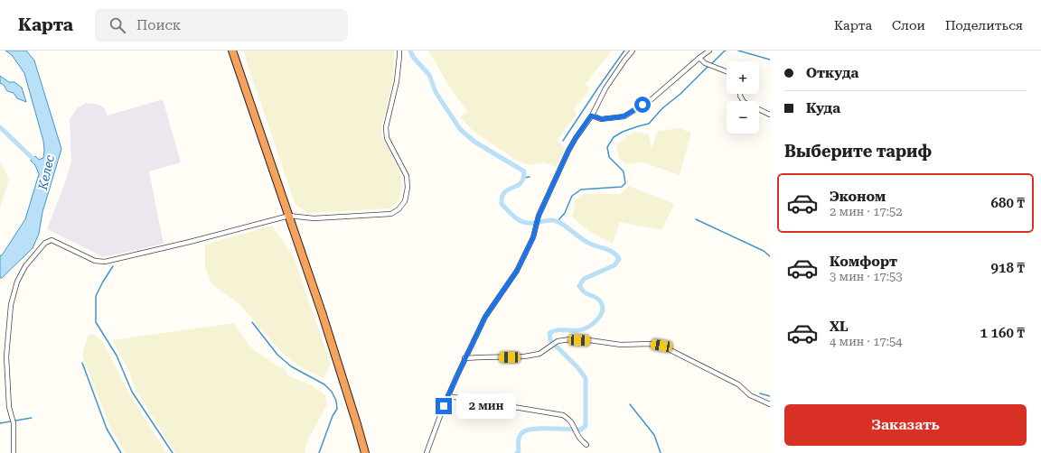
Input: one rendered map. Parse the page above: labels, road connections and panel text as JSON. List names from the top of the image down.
{
  "water": ["Келес"],
  "page": {
    "header": "Карта",
    "search": "Поиск",
    "nav": ["Карта", "Слои", "Поделиться"],
    "banner": ["Откуда", "Куда"],
    "map_buttons": ["+", "−"],
    "heading": "Выберите тариф",
    "list": [
      {
        "name": "Эконом",
        "note": "2 мин · 17:52",
        "value": "680 ₸"
      },
      {
        "name": "Комфорт",
        "note": "3 мин · 17:53",
        "value": "918 ₸"
      },
      {
        "name": "XL",
        "note": "4 мин · 17:54",
        "value": "1 160 ₸"
      }
    ],
    "bubble": "2 мин",
    "buttons": "Заказать"
  }
}
